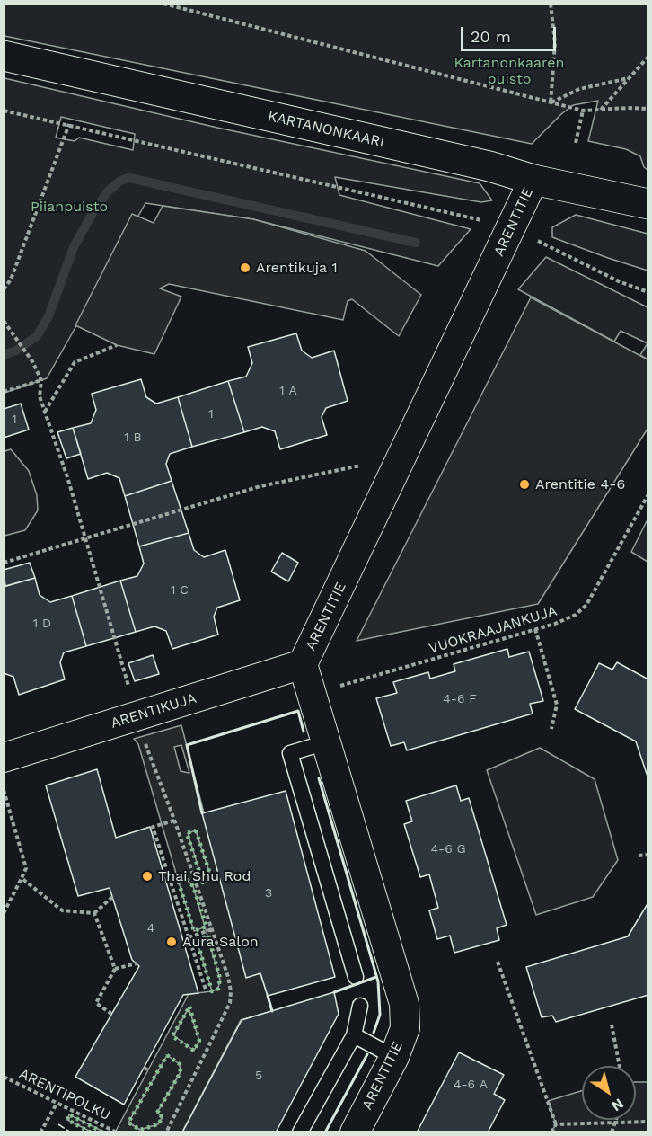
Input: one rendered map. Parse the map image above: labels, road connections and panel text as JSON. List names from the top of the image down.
{
  "streets": {
    "street": ["KARTANONKAARI", "ARENTITIE", "ARENTIKUJA"],
    "path": ["VUOKRAAJANKUJA", "ARENTIPOLKU"]
  },
  "crossings": [
    ["KARTANONKAARI", "ARENTITIE"],
    ["ARENTITIE", "VUOKRAAJANKUJA"],
    ["ARENTITIE", "ARENTIKUJA"]
  ],
  "parks": ["Kartanonkaaren puisto", "Piianpuisto"],
  "places": [
    "Arentikuja 1",
    "Arentitie 4-6",
    "Thai Shu Rod",
    "Aura Salon"
  ],
  "house_numbers": [
    "1 A",
    "1",
    "1",
    "1 B",
    "1 C",
    "1 D",
    "4-6 F",
    "4-6 G",
    "3",
    "4",
    "5",
    "4-6 A"
  ],
  "scale_bar": "20 m",
  "north": "bottom right"
}
